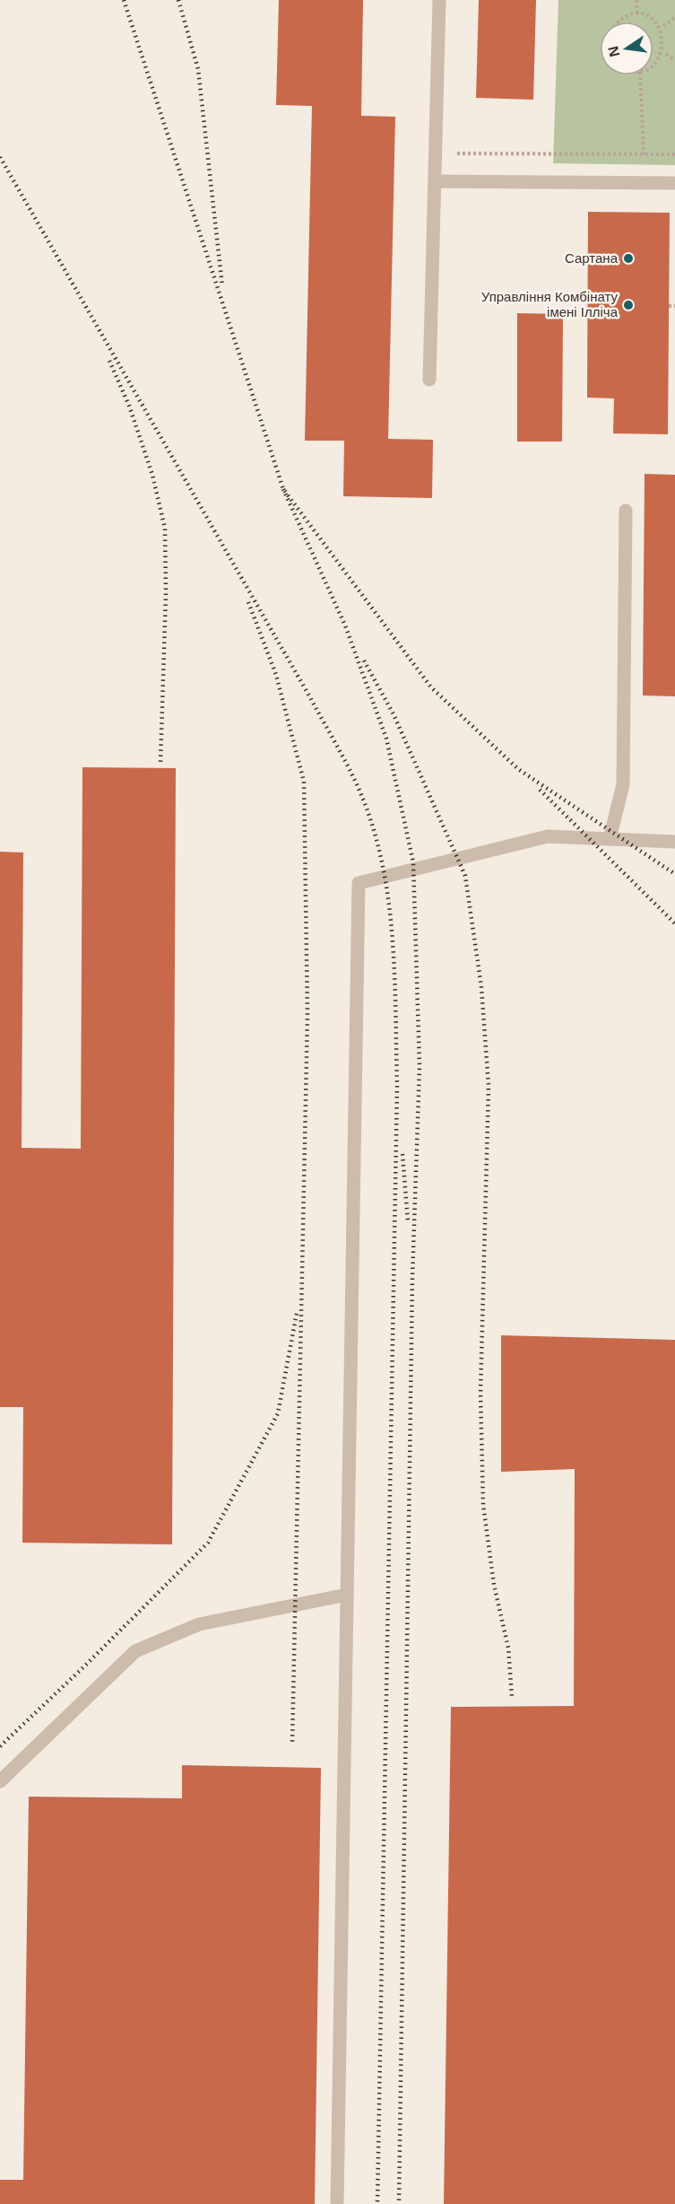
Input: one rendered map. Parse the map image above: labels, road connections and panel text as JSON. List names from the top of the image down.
{
  "places": ["Сартана", "Управління Комбінату імені Ілліча"],
  "north": "left"
}
